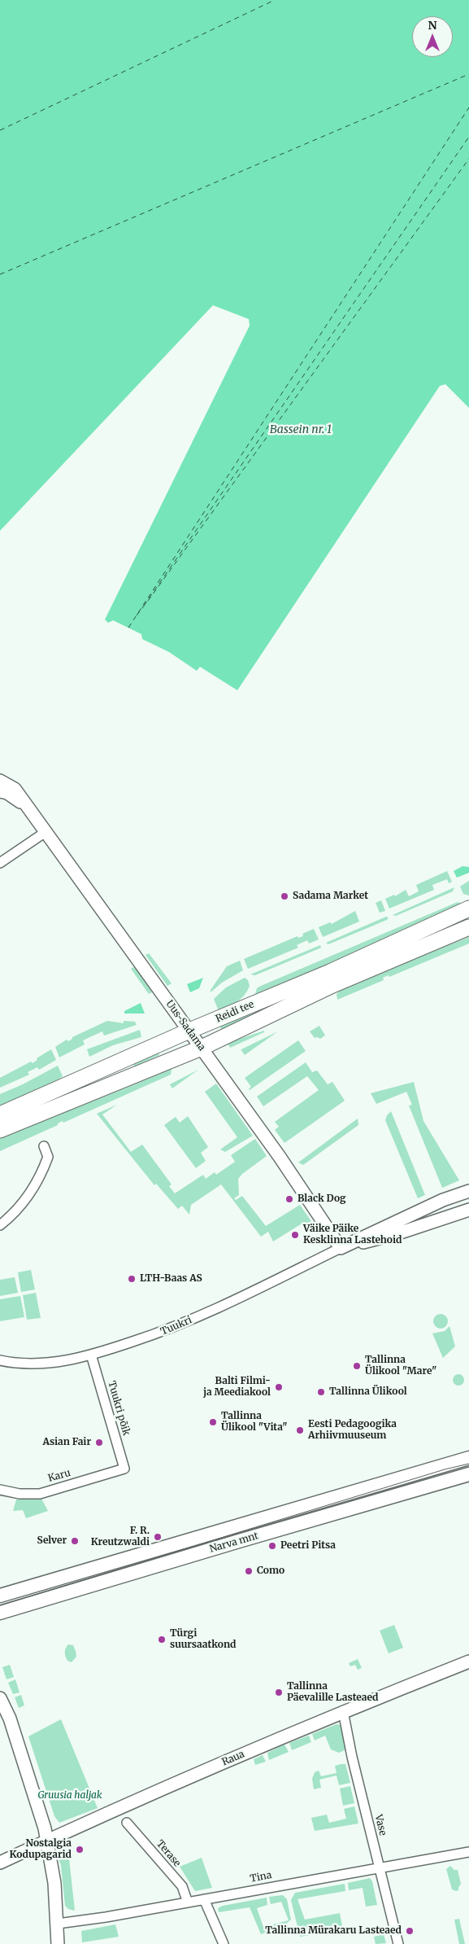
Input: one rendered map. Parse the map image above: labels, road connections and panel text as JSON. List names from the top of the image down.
{
  "streets": {
    "main road": ["Reidi tee", "Narva mnt"],
    "street": [
      "Uus-Sadama",
      "Tuukri",
      "Tuukri põik",
      "Karu",
      "Raua",
      "Vase",
      "Terase",
      "Tina"
    ]
  },
  "crossings": [
    ["Reidi tee", "Uus-Sadama"],
    ["Uus-Sadama", "Tuukri"],
    ["Tuukri", "Tuukri põik"],
    ["Tuukri põik", "Karu"],
    ["Raua", "Vase"],
    ["Vase", "Tina"],
    ["Terase", "Tina"]
  ],
  "water": ["Bassein nr. 1"],
  "parks": ["Gruusia haljak"],
  "places": [
    "Sadama Market",
    "Black Dog",
    "Väike Päike Kesklinna Lastehoid",
    "LTH-Baas AS",
    "Tallinna Ülikool \"Mare\"",
    "Balti Filmi- ja Meediakool",
    "Tallinna Ülikool",
    "Tallinna Ülikool \"Vita\"",
    "Eesti Pedagoogika Arhiivmuuseum",
    "Asian Fair",
    "F. R. Kreutzwaldi",
    "Selver",
    "Peetri Pitsa",
    "Como",
    "Türgi suursaatkond",
    "Tallinna Päevalille Lasteaed",
    "Nostalgia Kodupagarid",
    "Tallinna Mürakaru Lasteaed"
  ],
  "north": "top"
}
